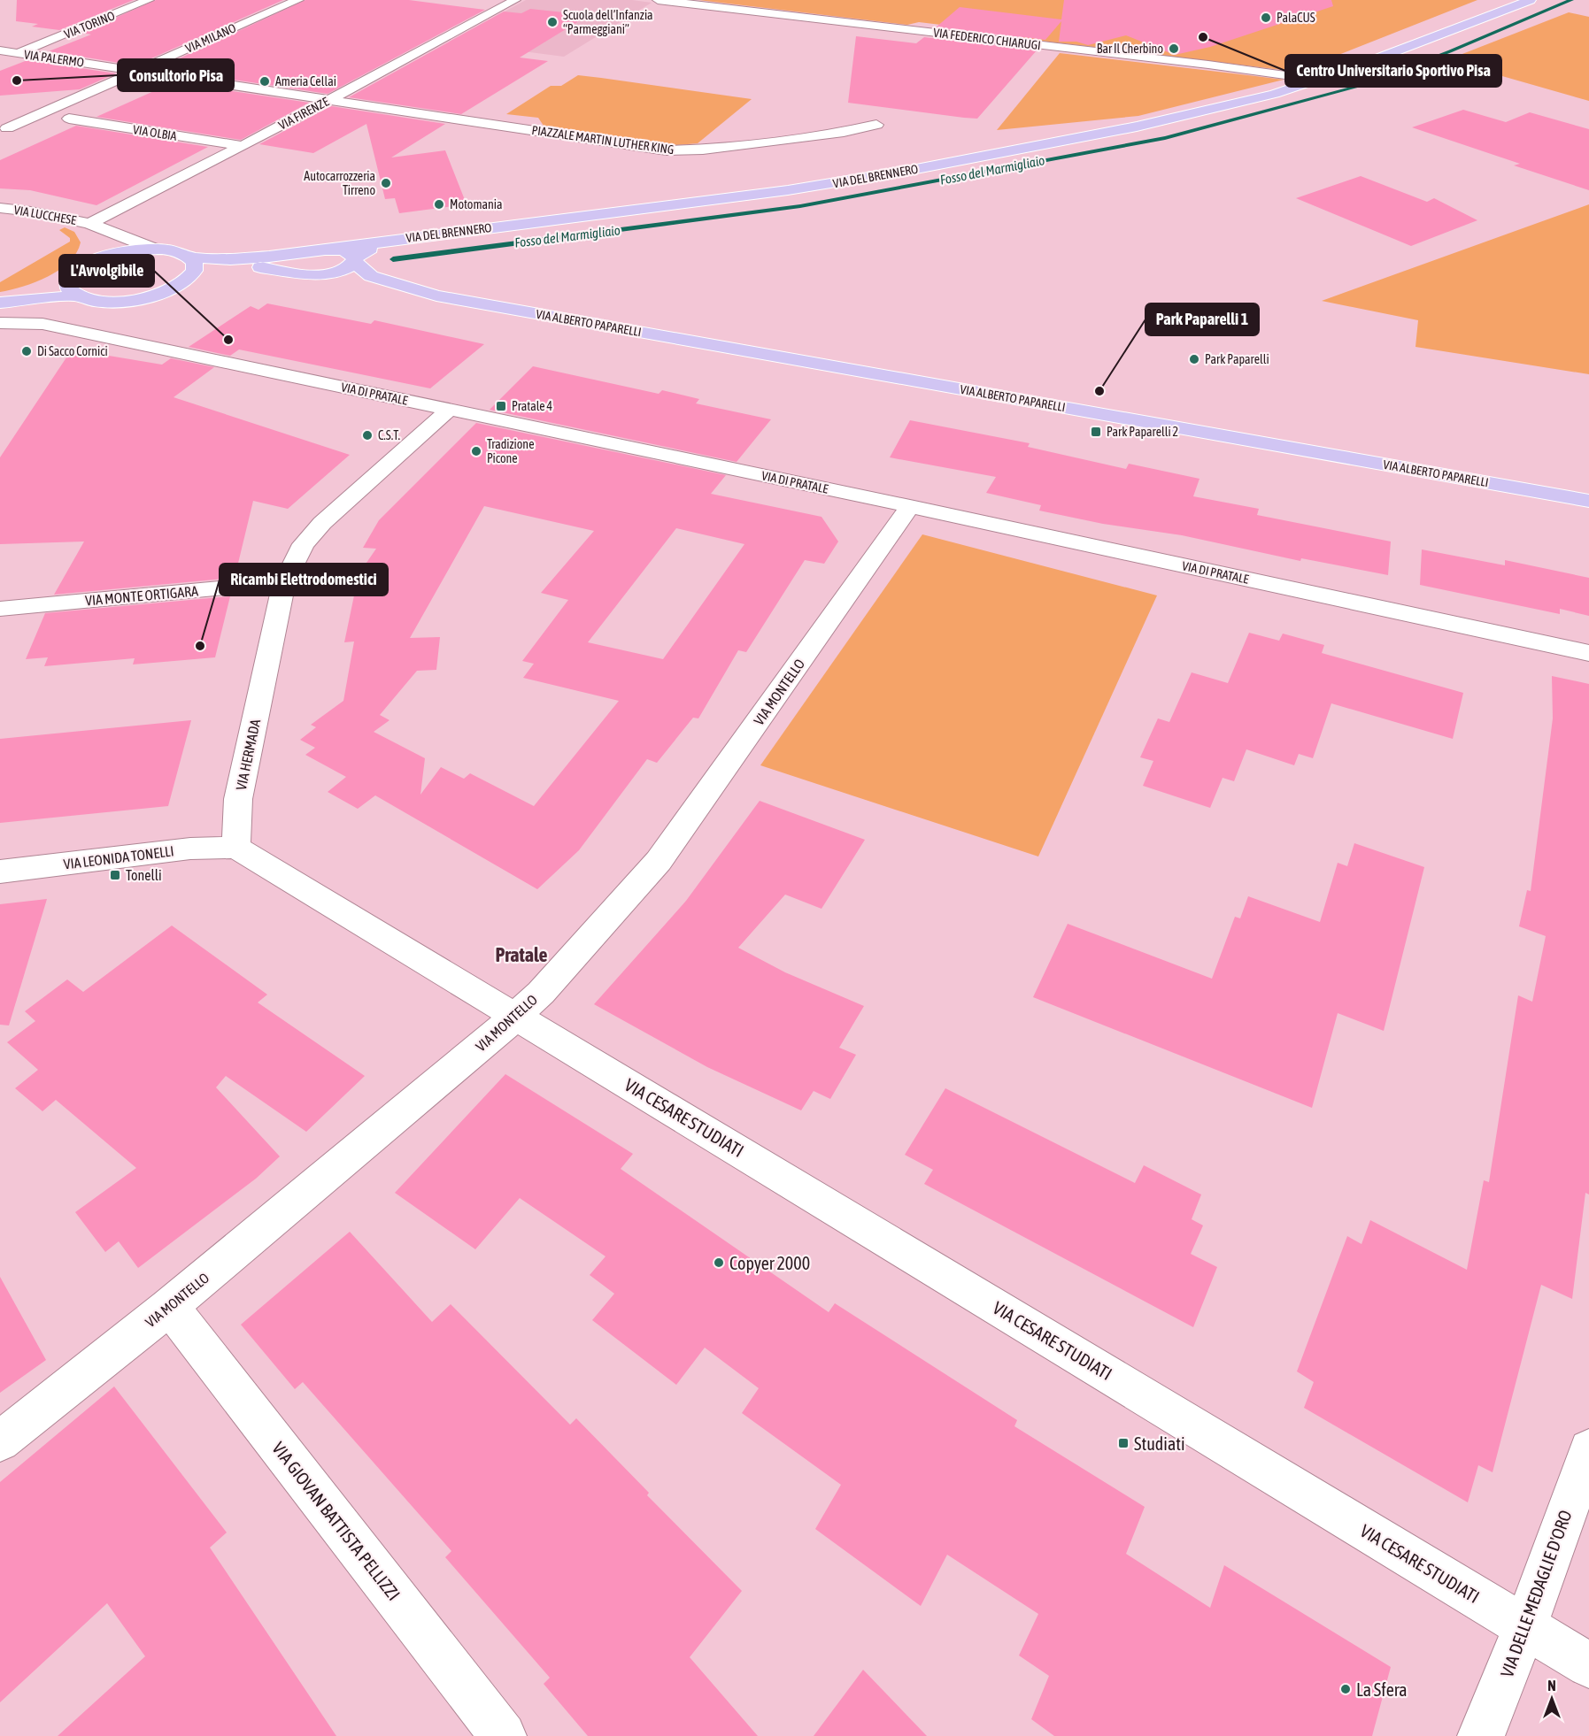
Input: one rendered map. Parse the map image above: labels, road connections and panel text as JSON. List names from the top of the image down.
{
  "streets": {
    "main road": ["VIA DEL BRENNERO", "VIA ALBERTO PAPARELLI"],
    "street": [
      "VIA TORINO",
      "VIA MILANO",
      "VIA FEDERICO CHIARUGI",
      "VIA PALERMO",
      "VIA FIRENZE",
      "VIA OLBIA",
      "PIAZZALE MARTIN LUTHER KING",
      "VIA LUCCHESE",
      "VIA DI PRATALE",
      "VIA MONTE ORTIGARA",
      "VIA MONTELLO",
      "VIA HERMADA",
      "VIA LEONIDA TONELLI",
      "VIA CESARE STUDIATI",
      "VIA GIOVAN BATTISTA PELLIZZI",
      "VIA DELLE MEDAGLIE D'ORO"
    ]
  },
  "crossings": [
    ["VIA TORINO", "VIA PALERMO"],
    ["VIA MILANO", "VIA PALERMO"],
    ["VIA FEDERICO CHIARUGI", "VIA DEL BRENNERO"],
    ["VIA PALERMO", "VIA FIRENZE"],
    ["VIA PALERMO", "PIAZZALE MARTIN LUTHER KING"],
    ["VIA FIRENZE", "VIA OLBIA"],
    ["VIA FIRENZE", "PIAZZALE MARTIN LUTHER KING"],
    ["VIA FIRENZE", "VIA LUCCHESE"],
    ["VIA DEL BRENNERO", "VIA LUCCHESE"],
    ["VIA DEL BRENNERO", "VIA ALBERTO PAPARELLI"],
    ["VIA DI PRATALE", "VIA MONTELLO"],
    ["VIA DI PRATALE", "VIA HERMADA"],
    ["VIA MONTE ORTIGARA", "VIA HERMADA"],
    ["VIA MONTELLO", "VIA CESARE STUDIATI"],
    ["VIA MONTELLO", "VIA GIOVAN BATTISTA PELLIZZI"],
    ["VIA HERMADA", "VIA LEONIDA TONELLI"],
    ["VIA CESARE STUDIATI", "VIA DELLE MEDAGLIE D'ORO"]
  ],
  "districts": ["Pratale"],
  "water": ["Fosso del Marmigliaio"],
  "places": {
    "other": [
      "PalaCUS",
      "Scuola dell’Infanzia “Parmeggiani”",
      "Centro Universitario Sportivo Pisa",
      "Bar Il Cherbino",
      "Consultorio Pisa",
      "Ameria Cellai",
      "Autocarrozzeria Tirreno",
      "Motomania",
      "L'Avvolgibile",
      "Di Sacco Cornici",
      "Park Paparelli",
      "Park Paparelli 1",
      "C.S.T.",
      "Tradizione Picone",
      "Ricambi Elettrodomestici",
      "Copyer 2000",
      "La Sfera"
    ],
    "transit": [
      "Pratale 4",
      "Park Paparelli 2",
      "Tonelli",
      "Studiati"
    ]
  },
  "north": "top"
}
